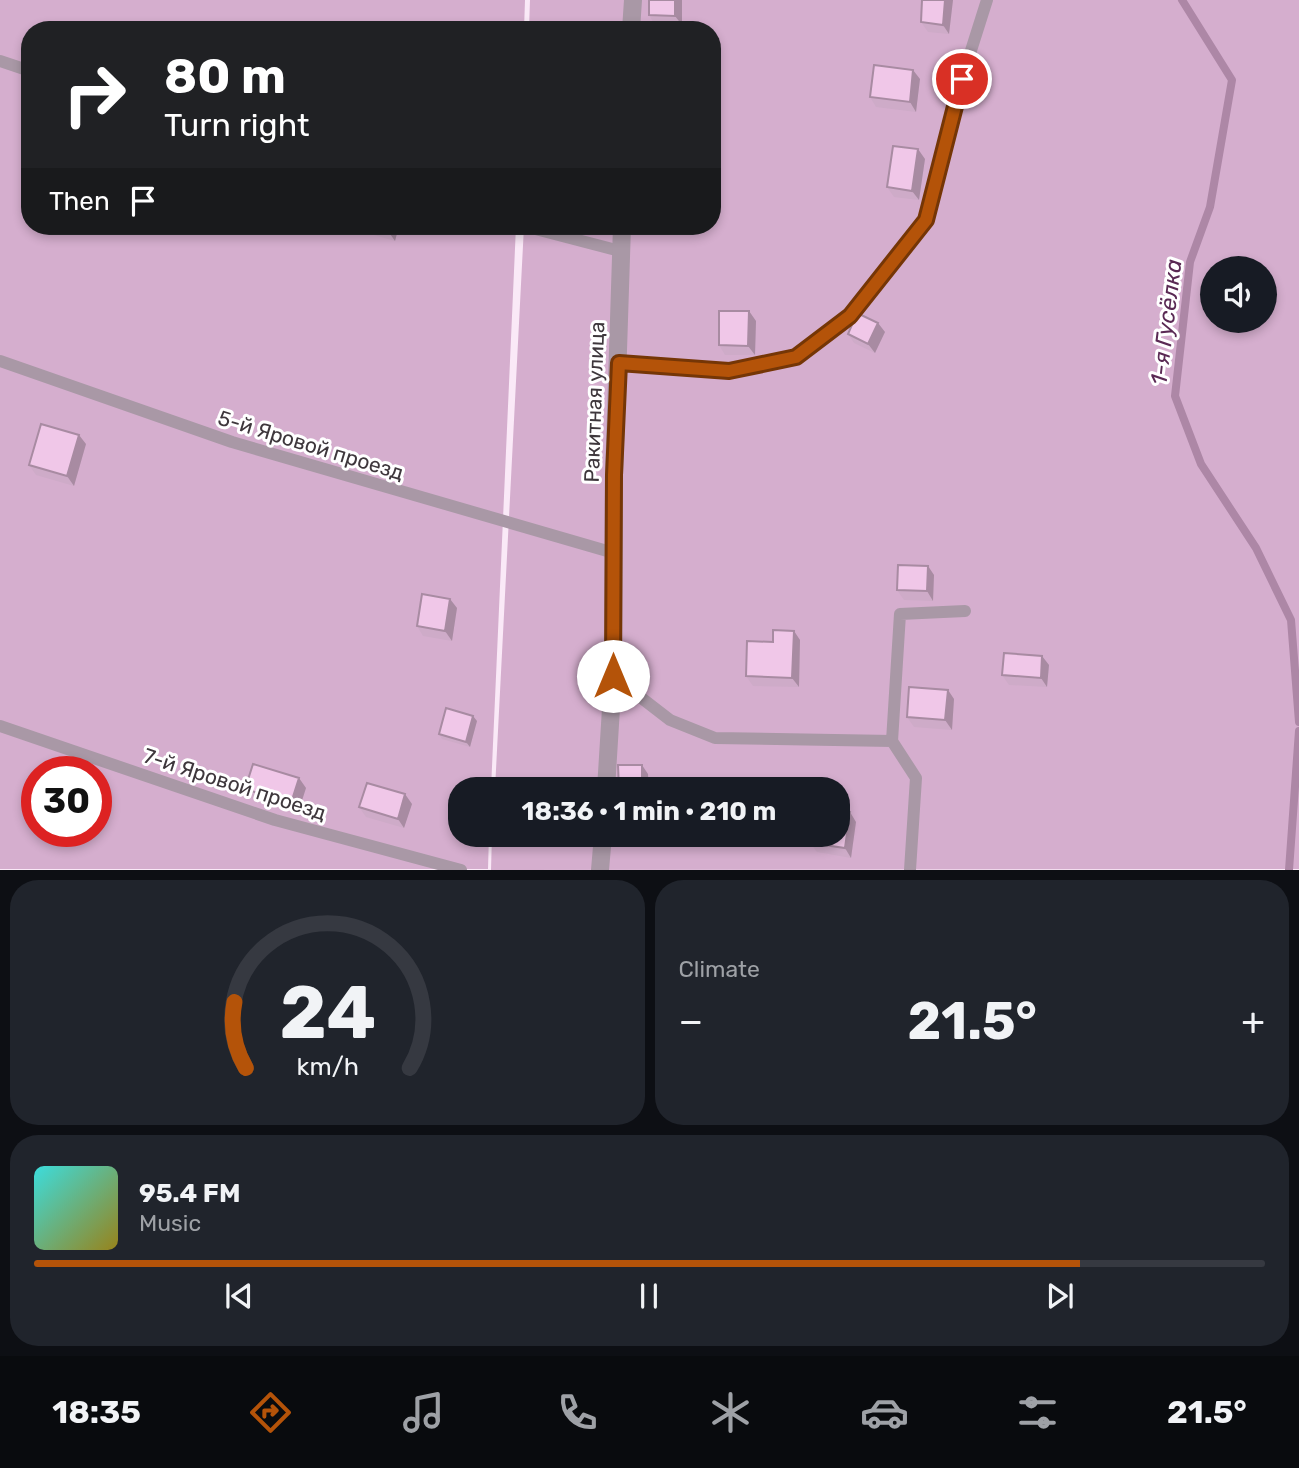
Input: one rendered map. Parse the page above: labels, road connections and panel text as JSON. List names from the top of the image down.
{
  "streets": {
    "street": ["Ракитная улица"],
    "lane": ["5-й Яровой проезд", "7-й Яровой проезд"]
  },
  "crossings": [
    ["Ракитная улица", "5-й Яровой проезд"]
  ],
  "water": ["1-я Гусёлка"],
  "page": {
    "turn": ["80 m", "Turn right"],
    "then": "Then",
    "limit": "30",
    "trip": "18:36 · 1 min · 210 m",
    "tile": "Climate",
    "heat": ["−", "21.5°", "+"],
    "song": ["95.4 FM", "Music"],
    "tabs": ["18:35", "21.5°"],
    "gauge": ["24", "km/h"]
  }
}
